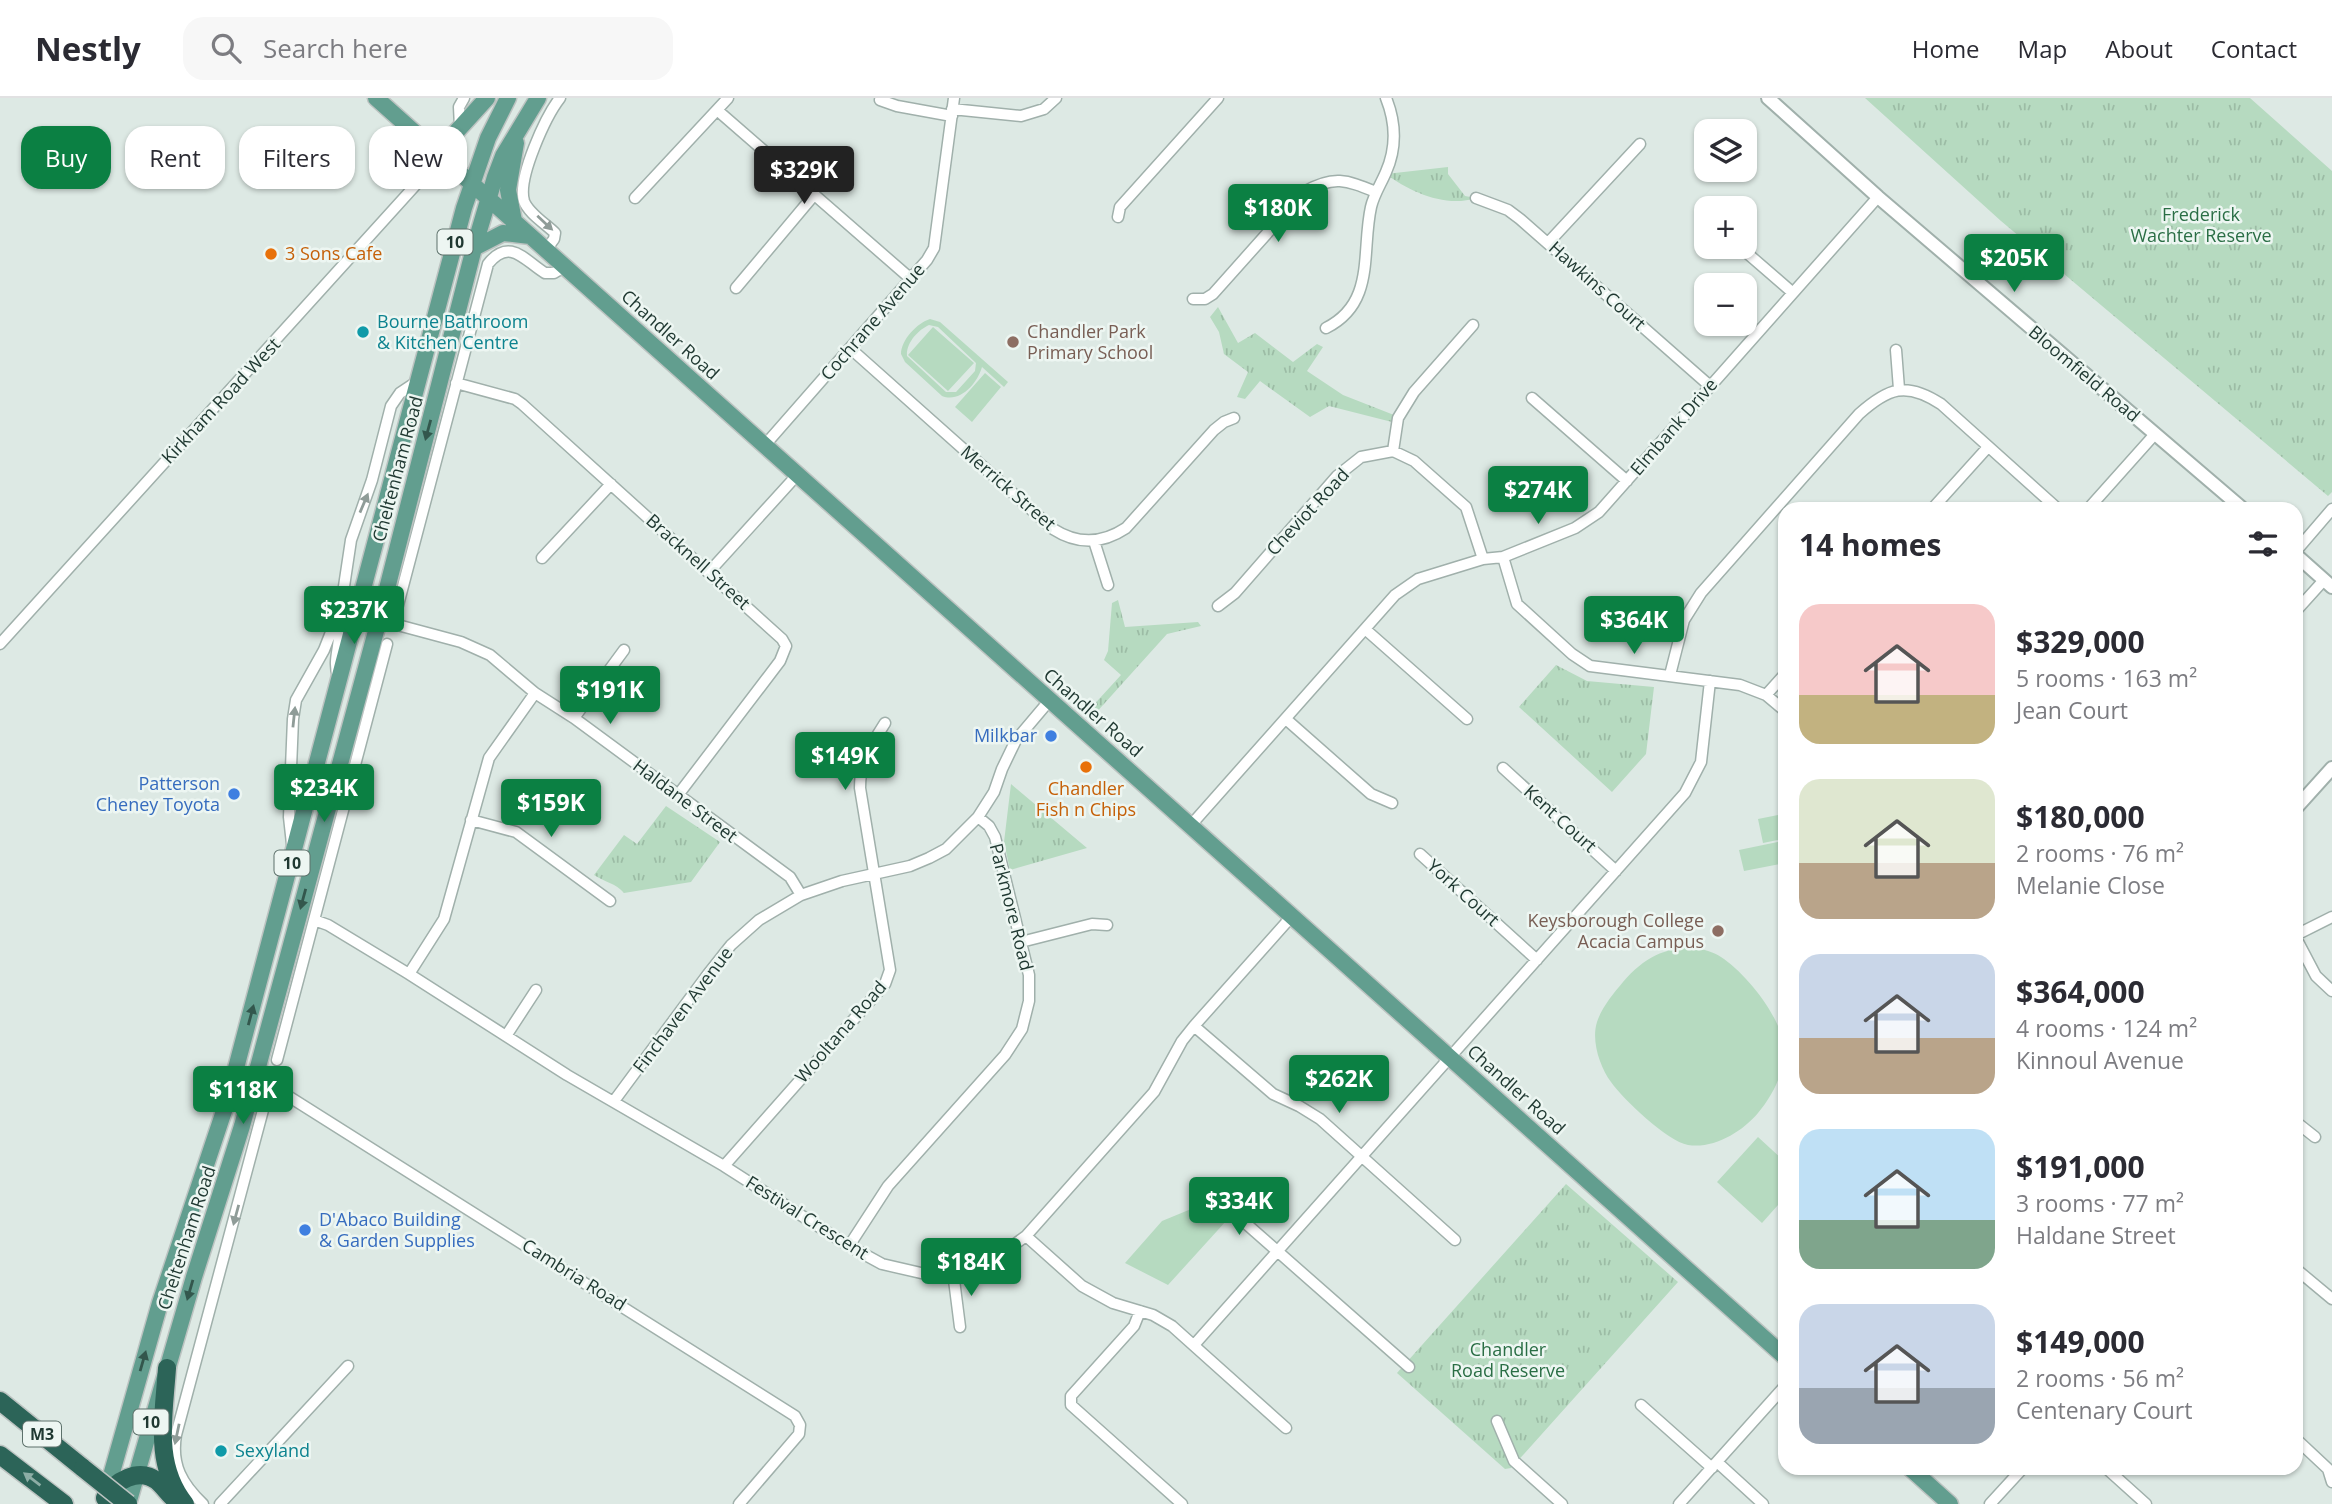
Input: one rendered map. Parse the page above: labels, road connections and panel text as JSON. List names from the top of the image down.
{
  "streets": {
    "highway": ["M3"],
    "main road": ["10", "Chandler Road", "Cheltenham Road"],
    "street": [
      "Hawkins Court",
      "Cochrane Avenue",
      "Bloomfield Road",
      "Kirkham Road West",
      "Elmbank Drive",
      "Merrick Street",
      "Cheviot Road",
      "Bracknell Street",
      "Haldane Street",
      "Kent Court",
      "York Court",
      "Parkmore Road",
      "Finchaven Avenue",
      "Wooltana Road",
      "Festival Crescent",
      "Cambria Road"
    ]
  },
  "crossings": [
    ["Hawkins Court", "Elmbank Drive"],
    ["Cochrane Avenue", "Chandler Road"],
    ["Cochrane Avenue", "Merrick Street"],
    ["Chandler Road", "Elmbank Drive"],
    ["Chandler Road", "Cheltenham Road"],
    ["Chandler Road", "Festival Crescent"],
    ["Bloomfield Road", "Elmbank Drive"],
    ["Cheltenham Road", "Bracknell Street"],
    ["Cheltenham Road", "Haldane Street"],
    ["Cheltenham Road", "Cambria Road"],
    ["Cheltenham Road", "M3"],
    ["Bracknell Street", "Haldane Street"],
    ["Haldane Street", "Finchaven Avenue"],
    ["Parkmore Road", "Finchaven Avenue"],
    ["Parkmore Road", "Festival Crescent"],
    ["Finchaven Avenue", "Wooltana Road"],
    ["Finchaven Avenue", "Festival Crescent"],
    ["Wooltana Road", "Festival Crescent"]
  ],
  "parks": ["Frederick Wachter Reserve", "Chandler Road Reserve"],
  "places": [
    "3 Sons Cafe",
    "Bourne Bathroom & Kitchen Centre",
    "Chandler Park Primary School",
    "Milkbar",
    "Chandler Fish n Chips",
    "Patterson Cheney Toyota",
    "Keysborough College Acacia Campus",
    "D'Abaco Building & Garden Supplies",
    "Sexyland"
  ],
  "page": {
    "header": "Nestly",
    "search": "Search here",
    "nav": [
      "Home",
      "Map",
      "About",
      "Contact"
    ],
    "map_buttons": ["+", "−"],
    "chip": [
      "Buy",
      "Rent",
      "Filters",
      "New"
    ],
    "price": [
      "$329K",
      "$180K",
      "$205K",
      "$274K",
      "$237K",
      "$364K",
      "$191K",
      "$149K",
      "$234K",
      "$159K",
      "$262K",
      "$118K",
      "$334K",
      "$184K"
    ],
    "heading": "14 homes",
    "list": [
      {
        "name": "$329,000",
        "note": "5 rooms · 163 m² · Jean Court"
      },
      {
        "name": "$180,000",
        "note": "2 rooms · 76 m² · Melanie Close"
      },
      {
        "name": "$364,000",
        "note": "4 rooms · 124 m² · Kinnoul Avenue"
      },
      {
        "name": "$191,000",
        "note": "3 rooms · 77 m² · Haldane Street"
      },
      {
        "name": "$149,000",
        "note": "2 rooms · 56 m² · Centenary Court"
      }
    ]
  }
}
